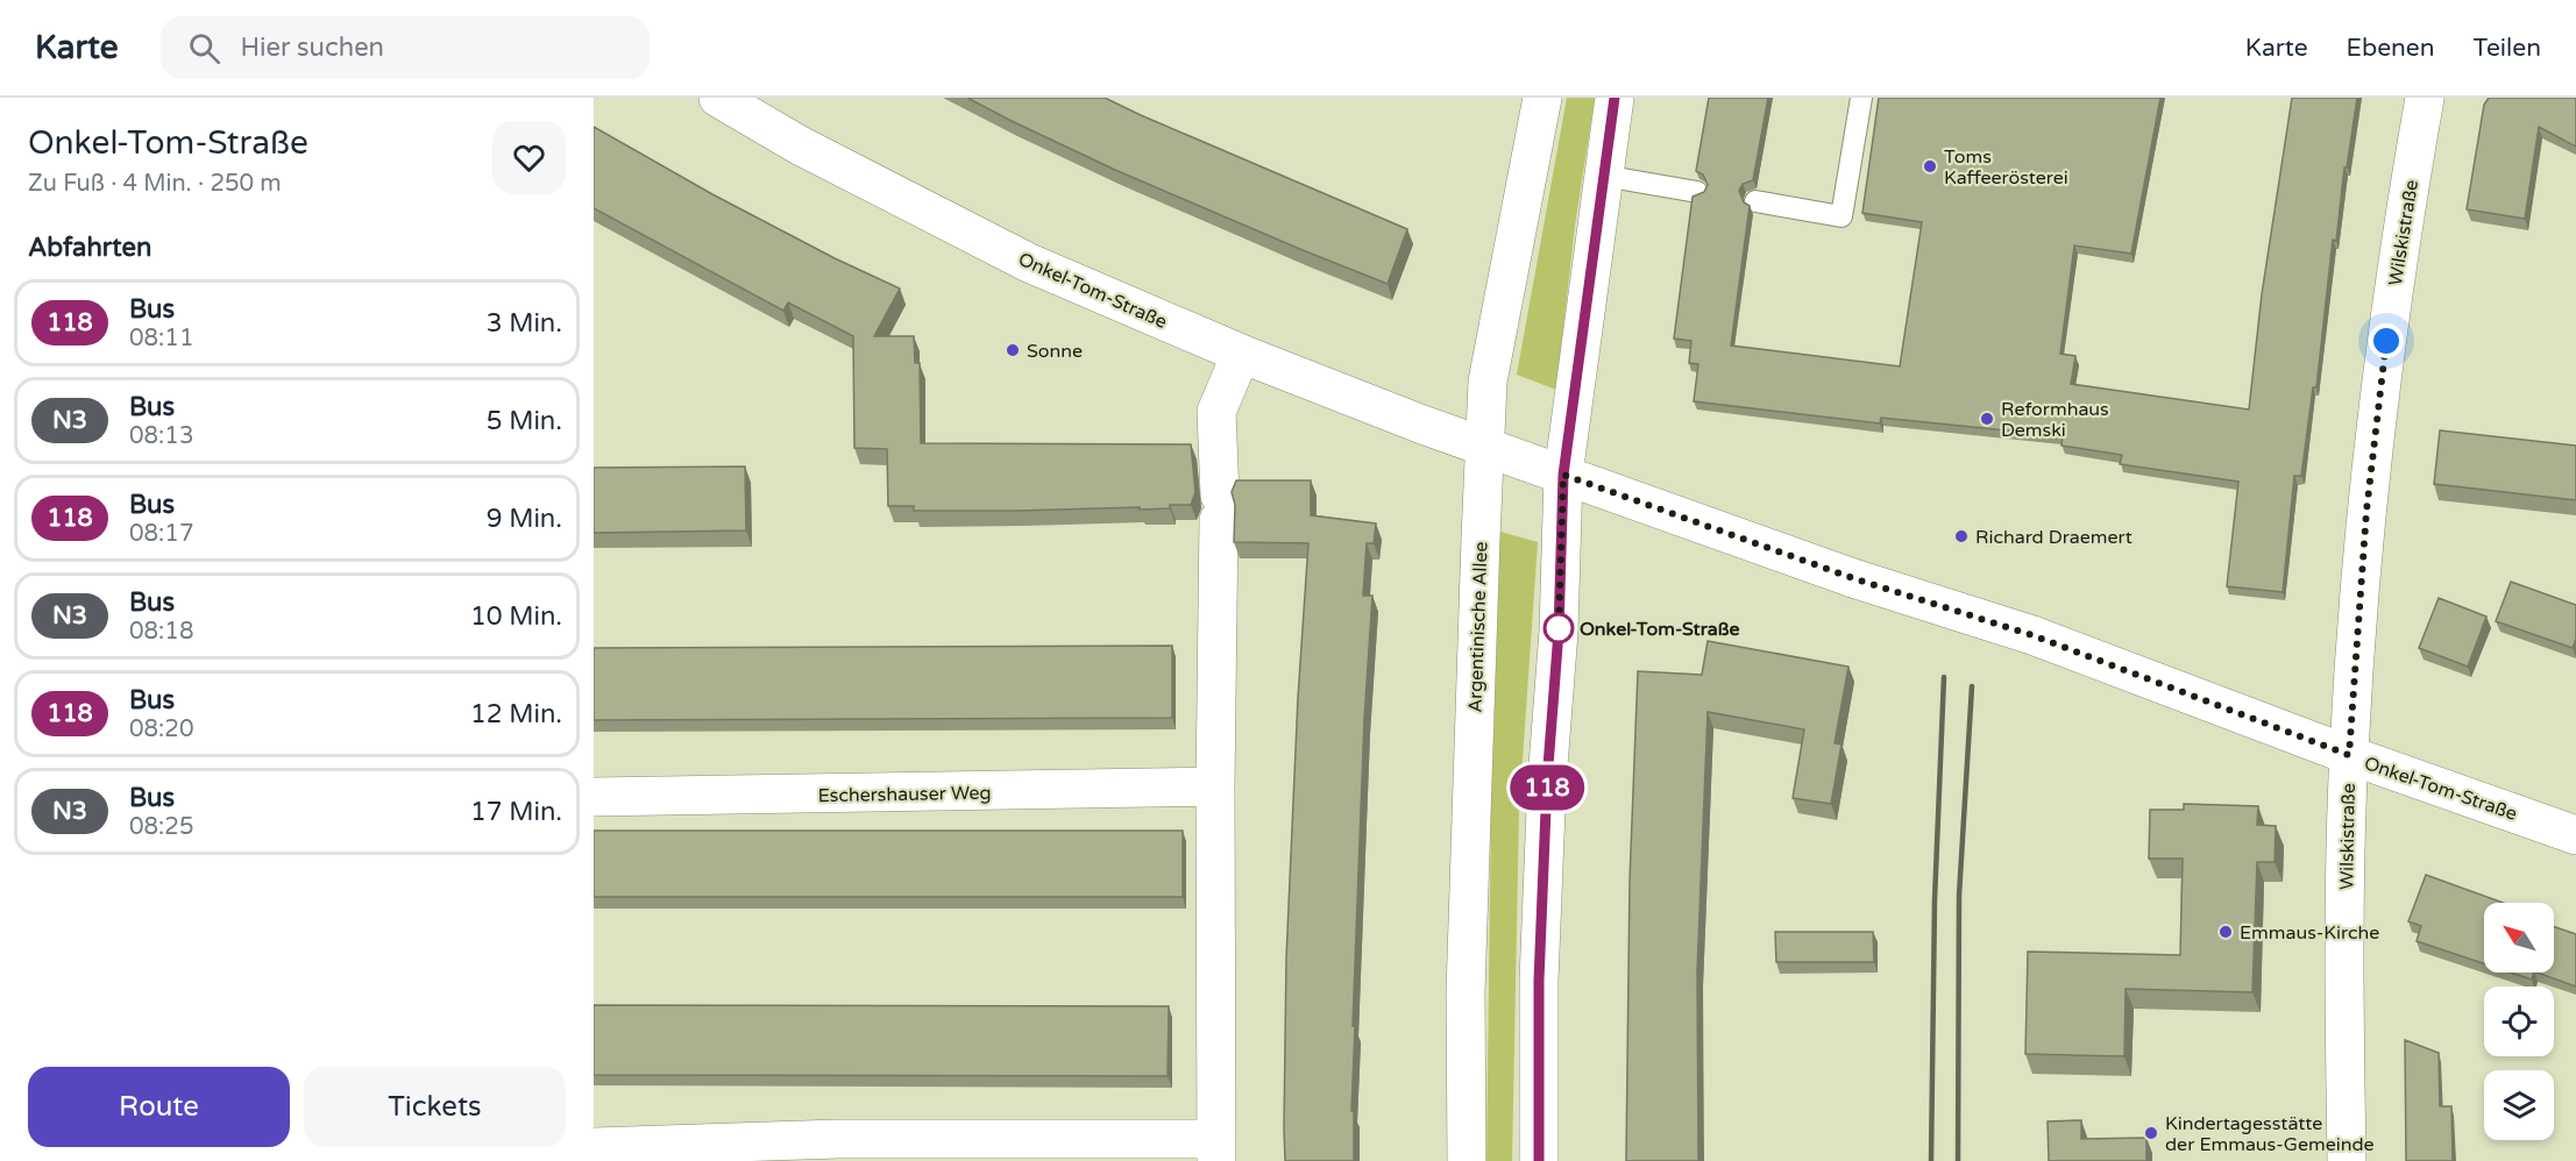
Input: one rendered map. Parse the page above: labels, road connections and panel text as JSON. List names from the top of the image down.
{
  "streets": {
    "main road": [
      "Wilskistraße",
      "Onkel-Tom-Straße",
      "Argentinische Allee",
      "Eschershauser Weg"
    ]
  },
  "crossings": [
    ["Wilskistraße", "Onkel-Tom-Straße"],
    ["Onkel-Tom-Straße", "Argentinische Allee"]
  ],
  "places": [
    "Toms Kaffeerösterei",
    "Sonne",
    "Reformhaus Demski",
    "Richard Draemert",
    "Onkel-Tom-Straße",
    "Emmaus-Kirche",
    "Kindertagesstätte der Emmaus-Gemeinde"
  ],
  "lines": ["bus line 118"],
  "north": "top left",
  "page": {
    "header": "Karte",
    "search": "Hier suchen",
    "nav": ["Karte", "Ebenen", "Teilen"],
    "heading": [
      ["Onkel-Tom-Straße", "Zu Fuß · 4 Min. · 250 m"],
      "Abfahrten"
    ],
    "on_map": "118",
    "list": [
      {
        "mark": "118",
        "name": "Bus",
        "note": "08:11",
        "value": "3 Min."
      },
      {
        "mark": "N3",
        "name": "Bus",
        "note": "08:13",
        "value": "5 Min."
      },
      {
        "mark": "118",
        "name": "Bus",
        "note": "08:17",
        "value": "9 Min."
      },
      {
        "mark": "N3",
        "name": "Bus",
        "note": "08:18",
        "value": "10 Min."
      },
      {
        "mark": "118",
        "name": "Bus",
        "note": "08:20",
        "value": "12 Min."
      },
      {
        "mark": "N3",
        "name": "Bus",
        "note": "08:25",
        "value": "17 Min."
      }
    ],
    "buttons": ["Route", "Tickets"]
  }
}
